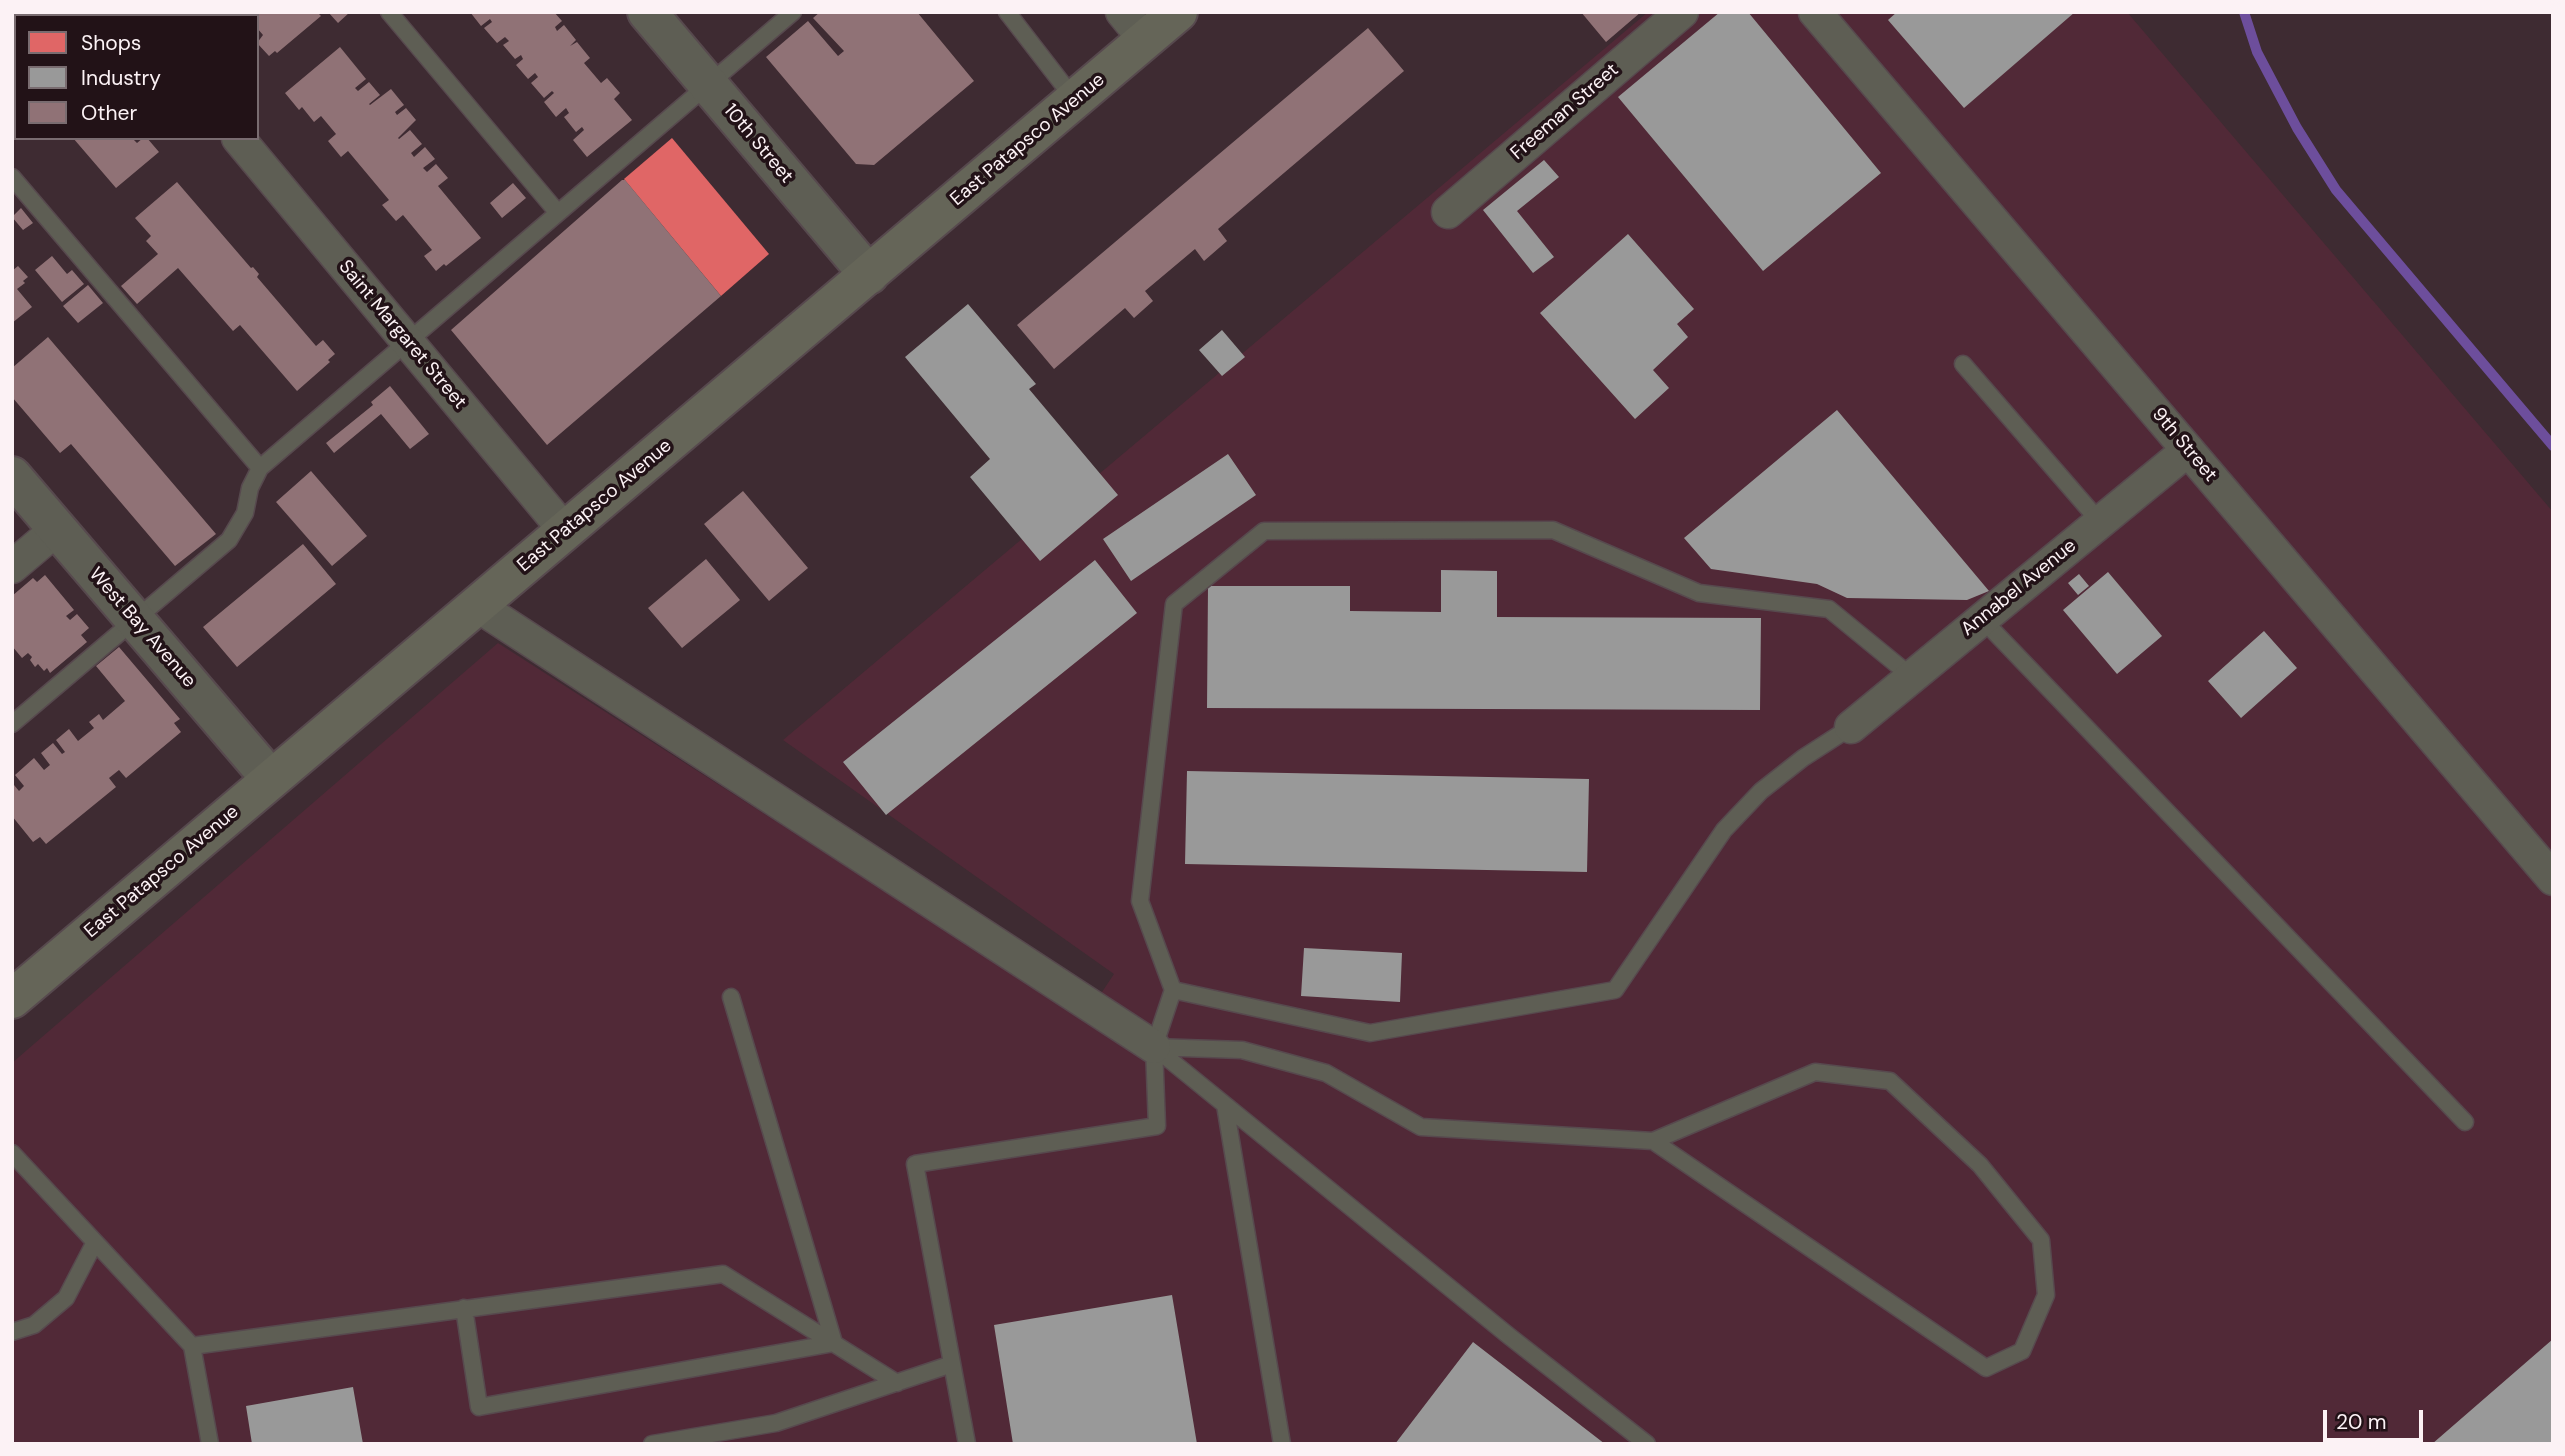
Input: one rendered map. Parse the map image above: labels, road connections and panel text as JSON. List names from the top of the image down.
{
  "streets": {
    "main road": ["East Patapsco Avenue"],
    "street": [
      "Freeman Street",
      "10th Street",
      "Saint Margaret Street",
      "9th Street",
      "Annabel Avenue",
      "West Bay Avenue"
    ]
  },
  "crossings": [
    ["East Patapsco Avenue", "10th Street"],
    ["East Patapsco Avenue", "Saint Margaret Street"],
    ["East Patapsco Avenue", "West Bay Avenue"],
    ["9th Street", "Annabel Avenue"]
  ],
  "legend": ["Shops", "Industry", "Other"],
  "scale_bar": "20 m"
}
